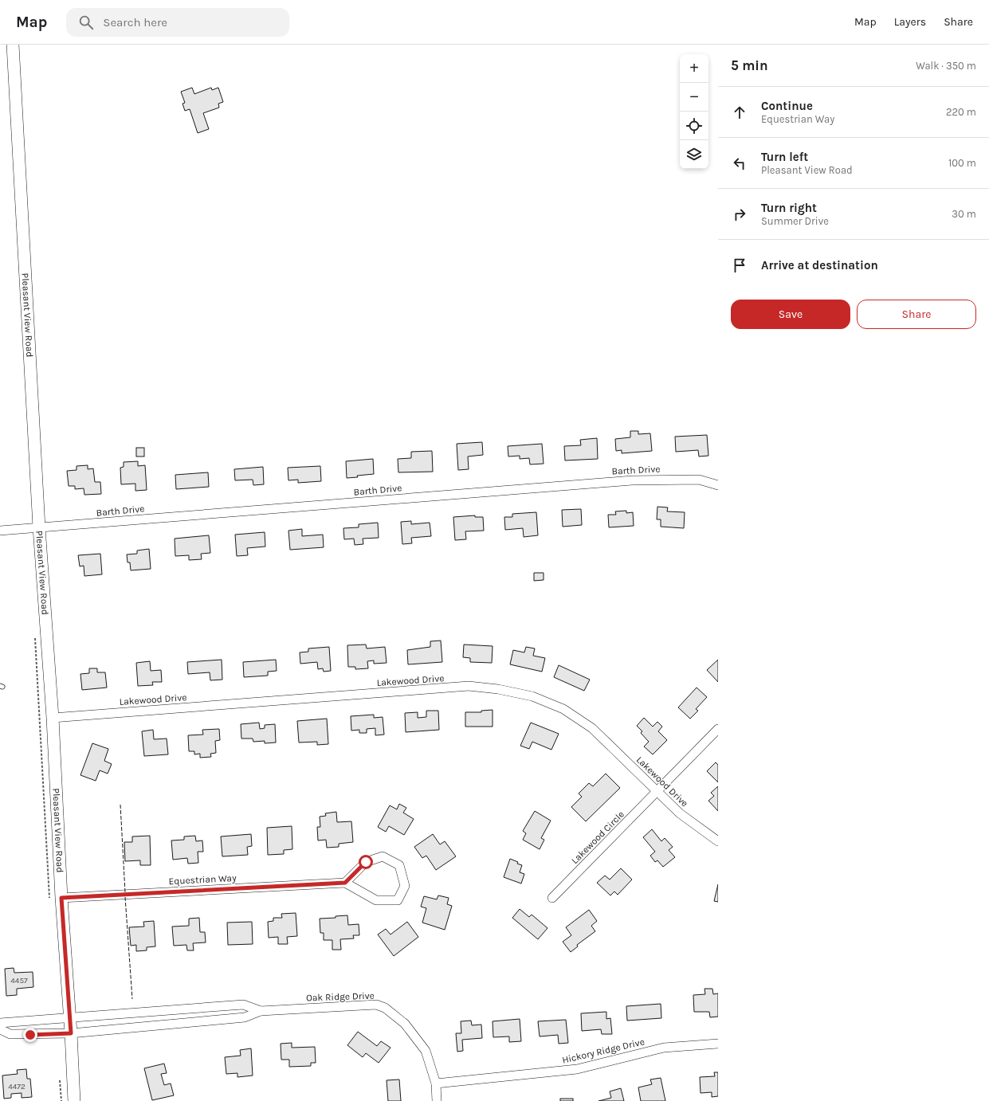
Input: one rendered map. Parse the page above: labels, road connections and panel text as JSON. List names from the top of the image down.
{
  "streets": {
    "main road": ["Pleasant View Road"],
    "street": [
      "Barth Drive",
      "Lakewood Drive",
      "Lakewood Circle",
      "Equestrian Way",
      "Oak Ridge Drive",
      "Hickory Ridge Drive"
    ]
  },
  "crossings": [
    ["Pleasant View Road", "Barth Drive"],
    ["Pleasant View Road", "Lakewood Drive"],
    ["Pleasant View Road", "Equestrian Way"],
    ["Pleasant View Road", "Oak Ridge Drive"],
    ["Lakewood Drive", "Lakewood Circle"],
    ["Oak Ridge Drive", "Hickory Ridge Drive"]
  ],
  "house_numbers": ["4457", "4472"],
  "page": {
    "header": "Map",
    "search": "Search here",
    "nav": ["Map", "Layers", "Share"],
    "heading": ["5 min", "Walk · 350 m"],
    "map_buttons": ["+", "−"],
    "list": [
      ["Continue", "Equestrian Way", "220 m"],
      ["Turn left", "Pleasant View Road", "100 m"],
      ["Turn right", "Summer Drive", "30 m"],
      "Arrive at destination"
    ],
    "buttons": ["Save", "Share"]
  }
}
